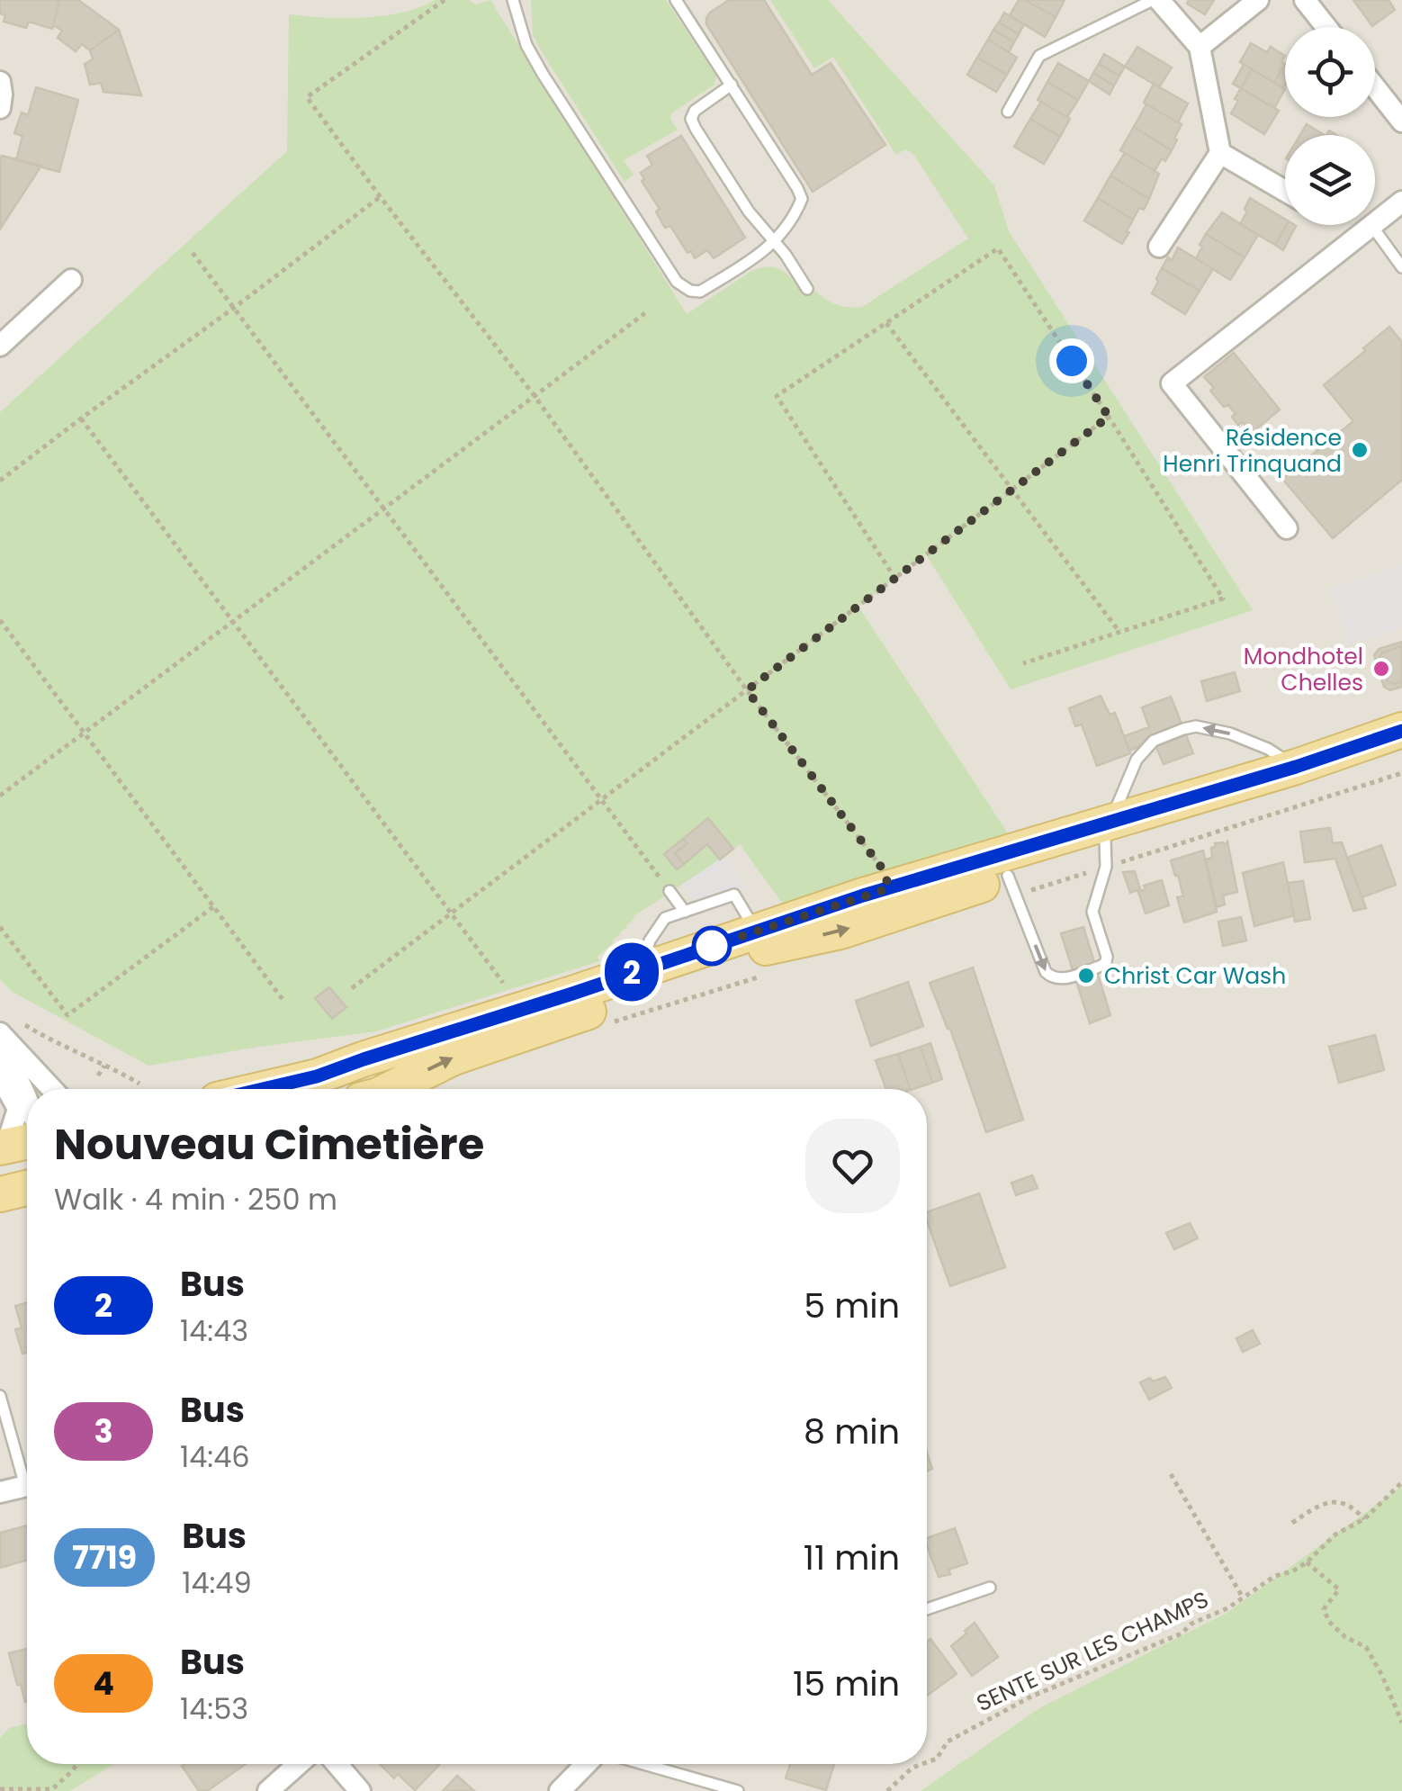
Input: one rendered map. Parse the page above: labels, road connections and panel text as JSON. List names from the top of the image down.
{
  "streets": {
    "path": ["SENTE SUR LES CHAMPS"]
  },
  "places": ["Résidence Henri Trinquand", "Mondhotel Chelles", "Christ Car Wash"],
  "lines": ["bus line 2"],
  "page": {
    "on_map": "2",
    "heading": ["Nouveau Cimetière", "Walk · 4 min · 250 m"],
    "list": [
      {
        "mark": "2",
        "name": "Bus",
        "note": "14:43",
        "value": "5 min"
      },
      {
        "mark": "3",
        "name": "Bus",
        "note": "14:46",
        "value": "8 min"
      },
      {
        "mark": "7719",
        "name": "Bus",
        "note": "14:49",
        "value": "11 min"
      },
      {
        "mark": "4",
        "name": "Bus",
        "note": "14:53",
        "value": "15 min"
      }
    ]
  }
}
